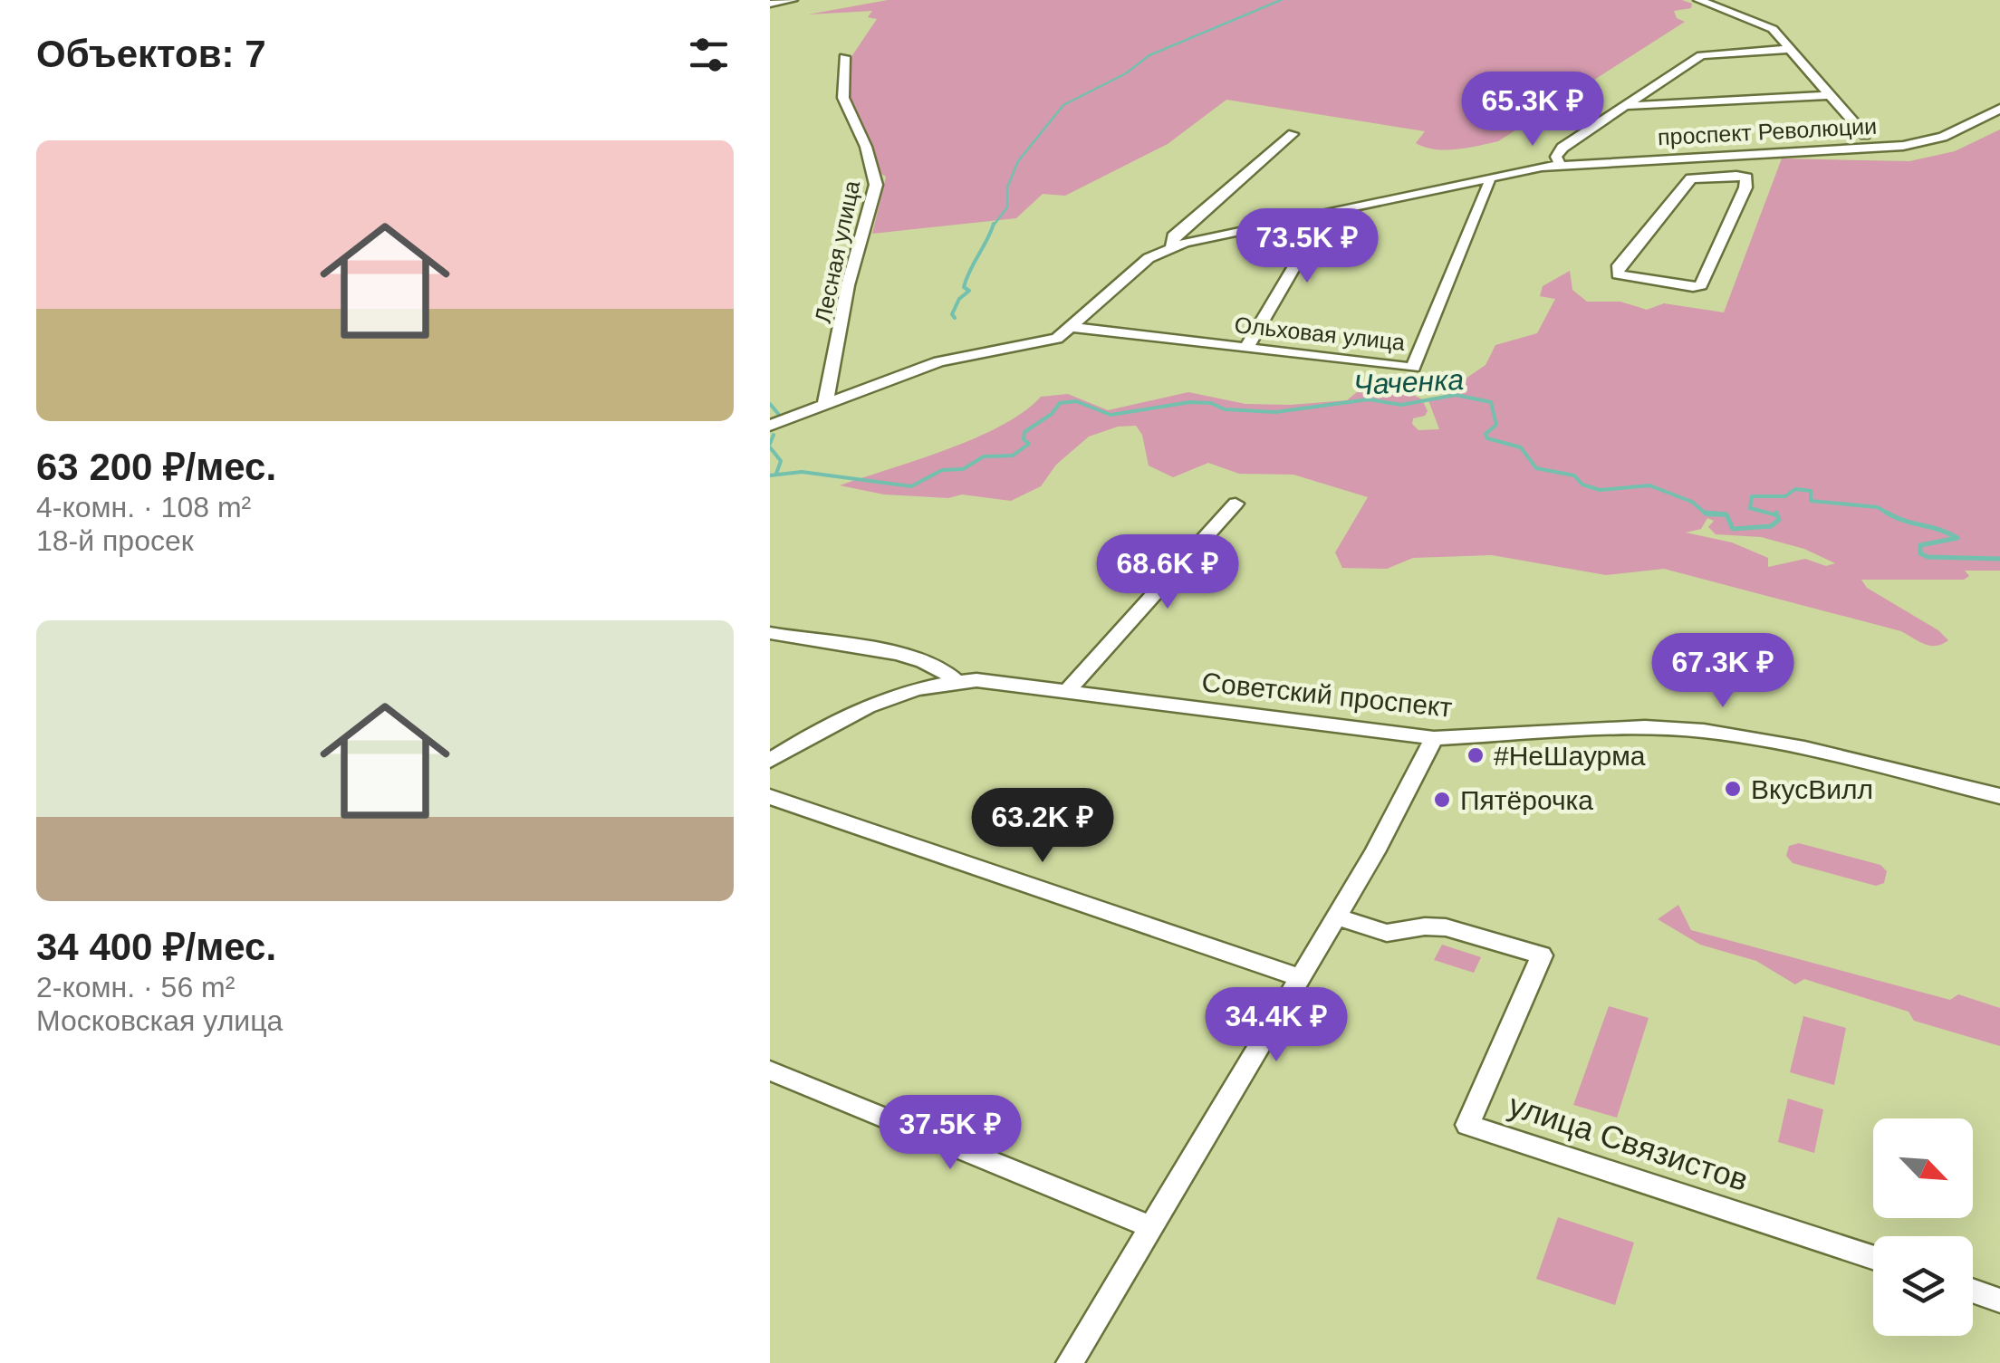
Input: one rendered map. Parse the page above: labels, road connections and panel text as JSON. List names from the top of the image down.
{
  "streets": {
    "street": [
      "проспект Революции",
      "Лесная улица",
      "Ольховая улица",
      "Советский проспект",
      "улица Связистов"
    ]
  },
  "crossings": [
    ["проспект Революции", "Лесная улица"],
    ["проспект Революции", "Ольховая улица"]
  ],
  "water": ["Чаченка"],
  "places": ["#НеШаурма", "ВкусВилл", "Пятёрочка"],
  "north": "bottom right",
  "page": {
    "heading": "Объектов: 7",
    "price": [
      "65.3K ₽",
      "73.5K ₽",
      "68.6K ₽",
      "67.3K ₽",
      "63.2K ₽",
      "34.4K ₽",
      "37.5K ₽"
    ],
    "list": [
      {
        "name": "63 200 ₽/мес.",
        "note": "4-комн. · 108 m² · 18-й просек"
      },
      {
        "name": "34 400 ₽/мес.",
        "note": "2-комн. · 56 m² · Московская улица"
      }
    ]
  }
}
